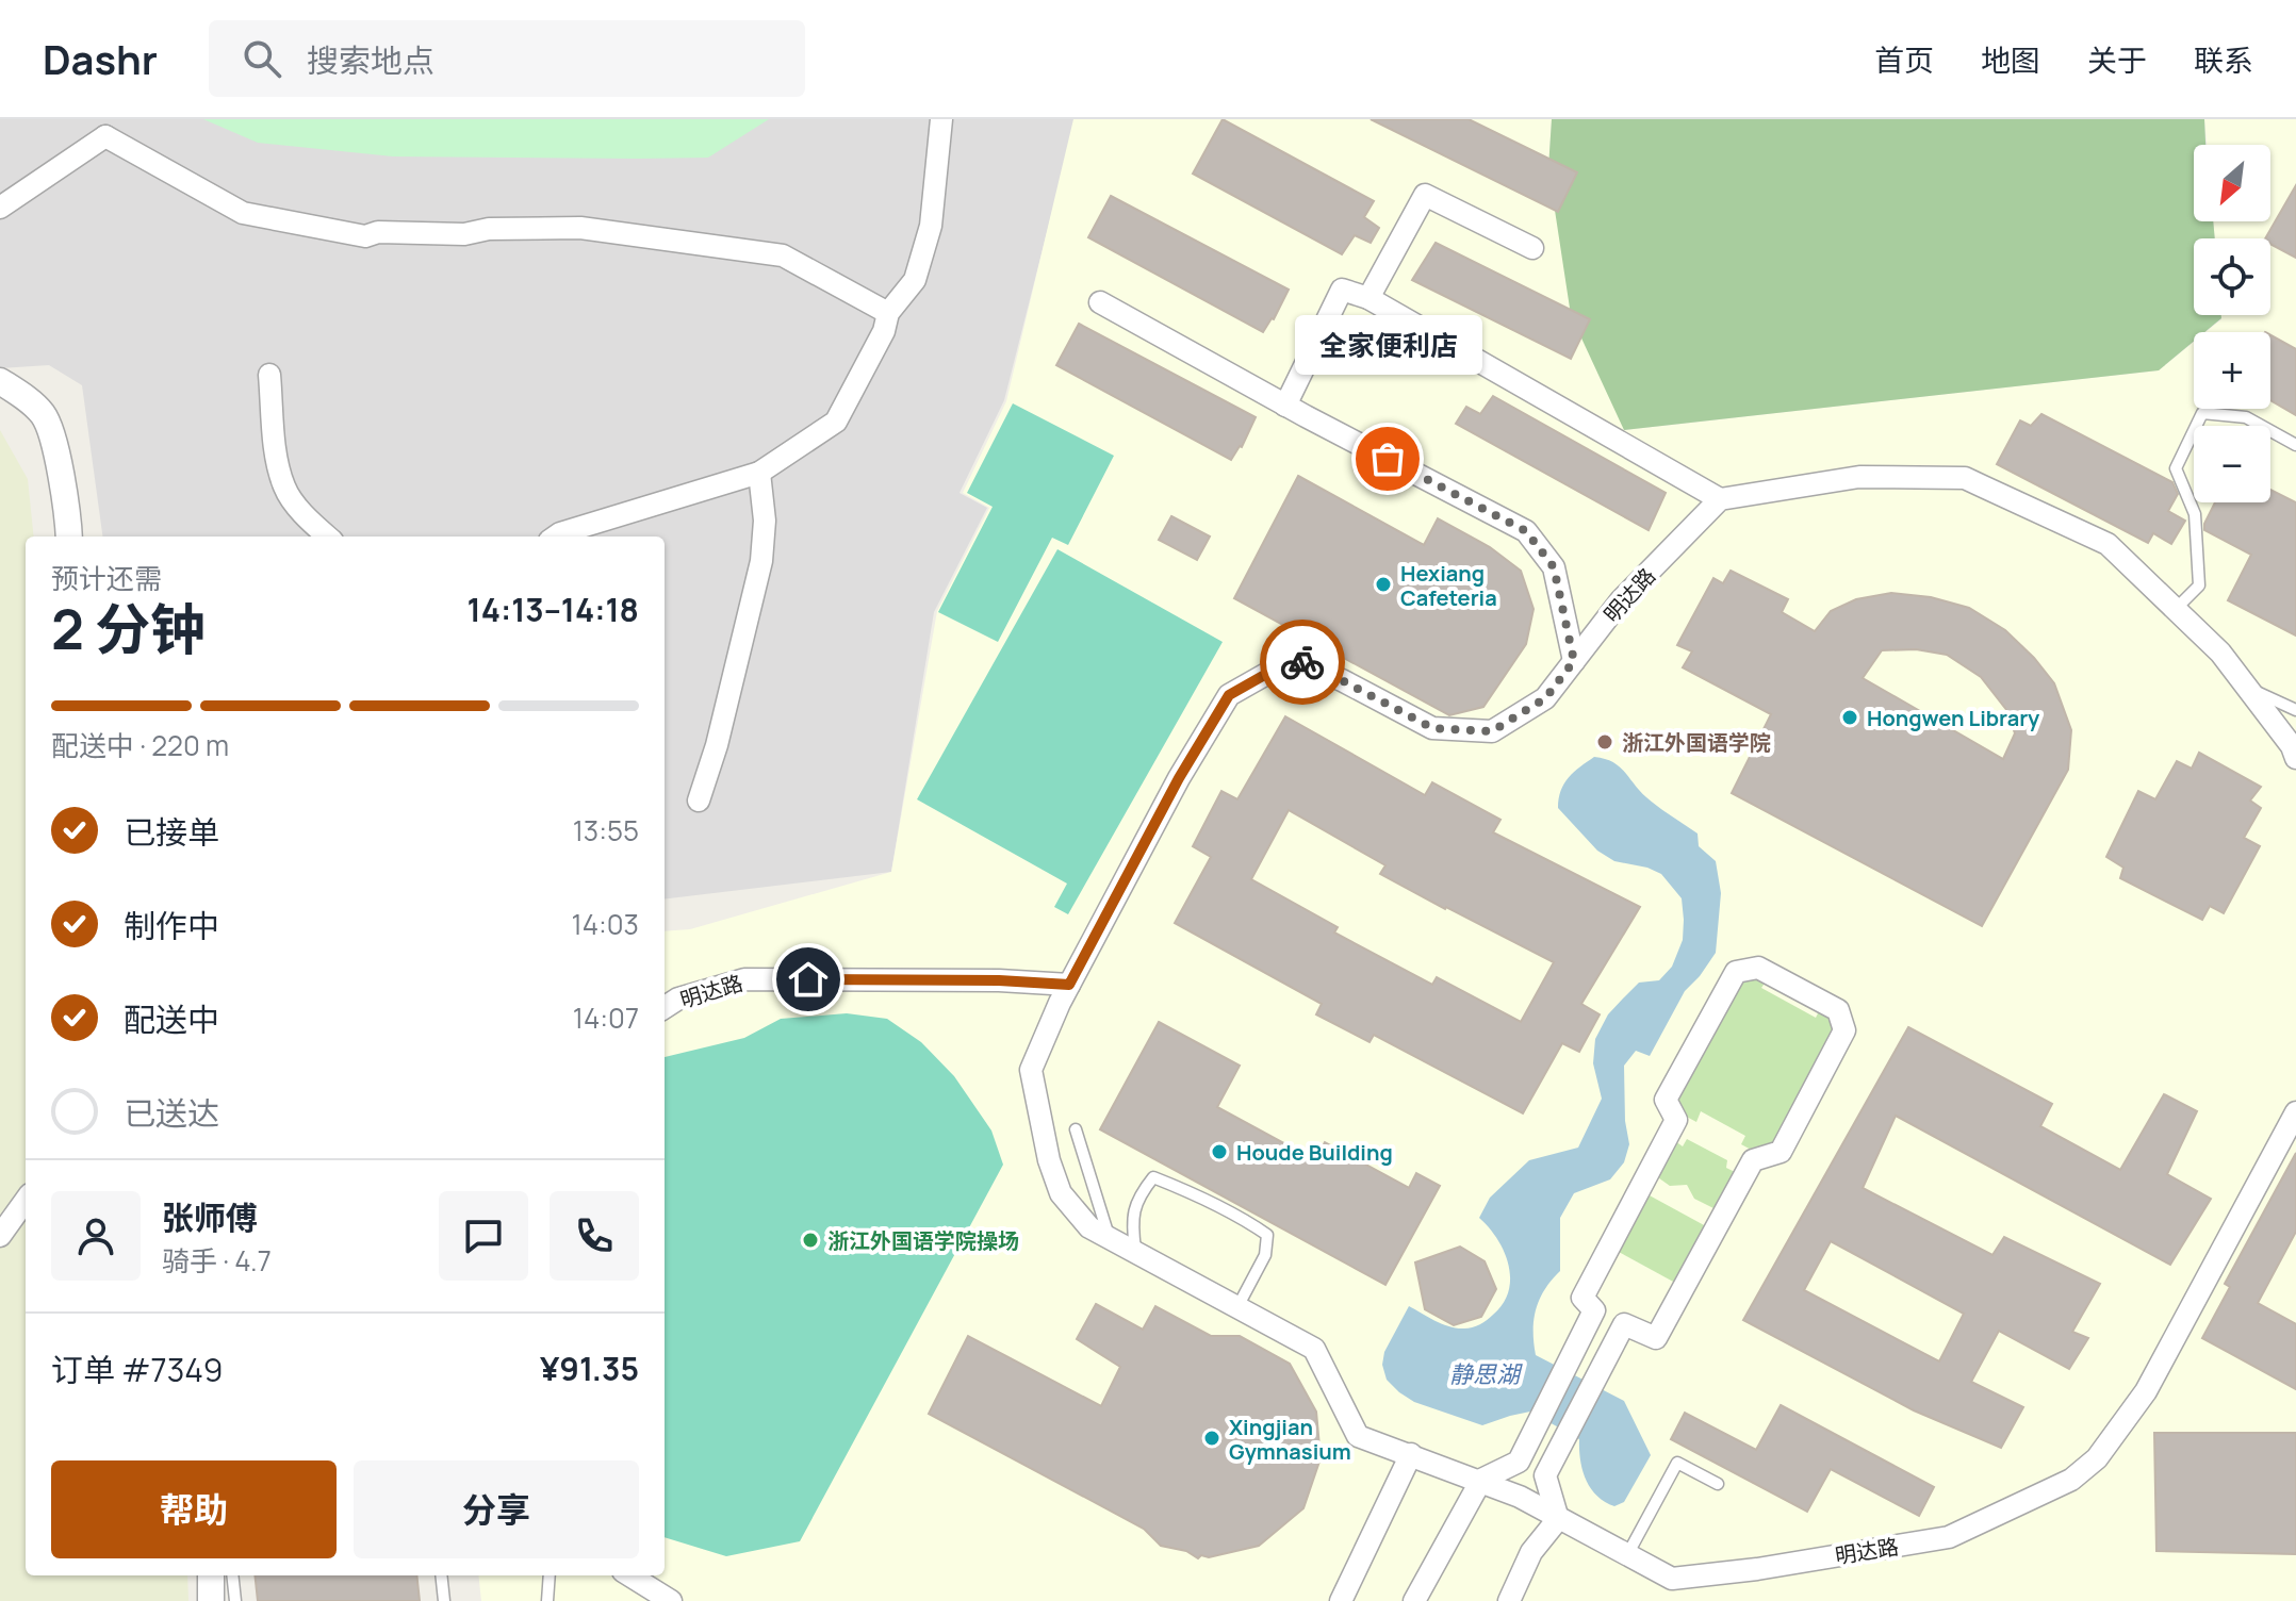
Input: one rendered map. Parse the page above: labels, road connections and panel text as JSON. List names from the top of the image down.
{
  "streets": {
    "street": ["明达路"]
  },
  "water": ["静思湖"],
  "places": [
    "全家便利店",
    "Hexiang Cafeteria",
    "Hongwen Library",
    "浙江外国语学院",
    "Houde Building",
    "浙江外国语学院操场",
    "Xingjian Gymnasium"
  ],
  "north": "bottom left",
  "page": {
    "header": "Dashr",
    "search": "搜索地点",
    "nav": [
      "首页",
      "地图",
      "关于",
      "联系"
    ],
    "map_buttons": ["+", "−"],
    "bubble": "全家便利店",
    "heading": ["2 分钟", "预计还需", "14:13–14:18"],
    "panel": [
      "张师傅",
      "骑手 · 4.7",
      "订单 #7349",
      "¥91.35"
    ],
    "bar": "配送中 · 220 m",
    "list": [
      ["已接单", "13:55"],
      ["制作中", "14:03"],
      ["配送中", "14:07"],
      "已送达"
    ],
    "buttons": ["帮助", "分享"]
  }
}
